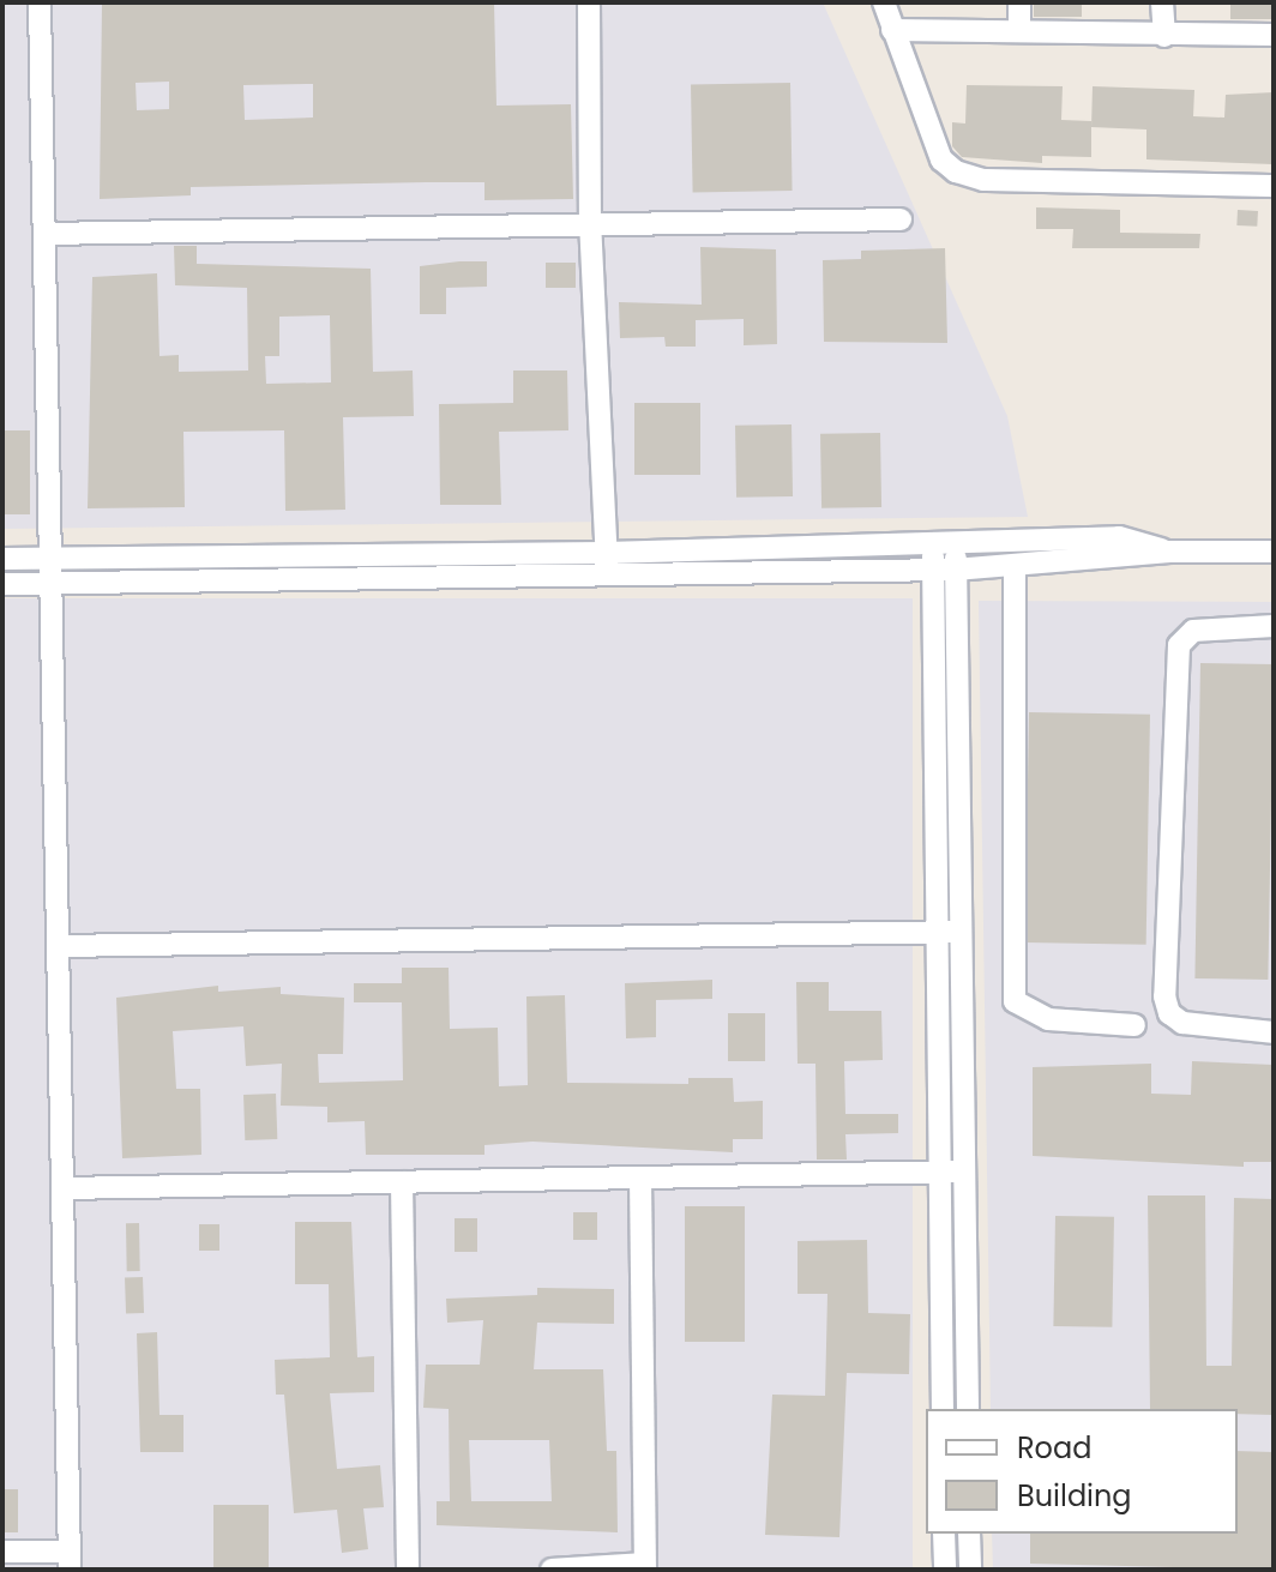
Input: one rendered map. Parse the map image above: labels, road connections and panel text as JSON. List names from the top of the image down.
{
  "legend": ["Road", "Building"]
}
